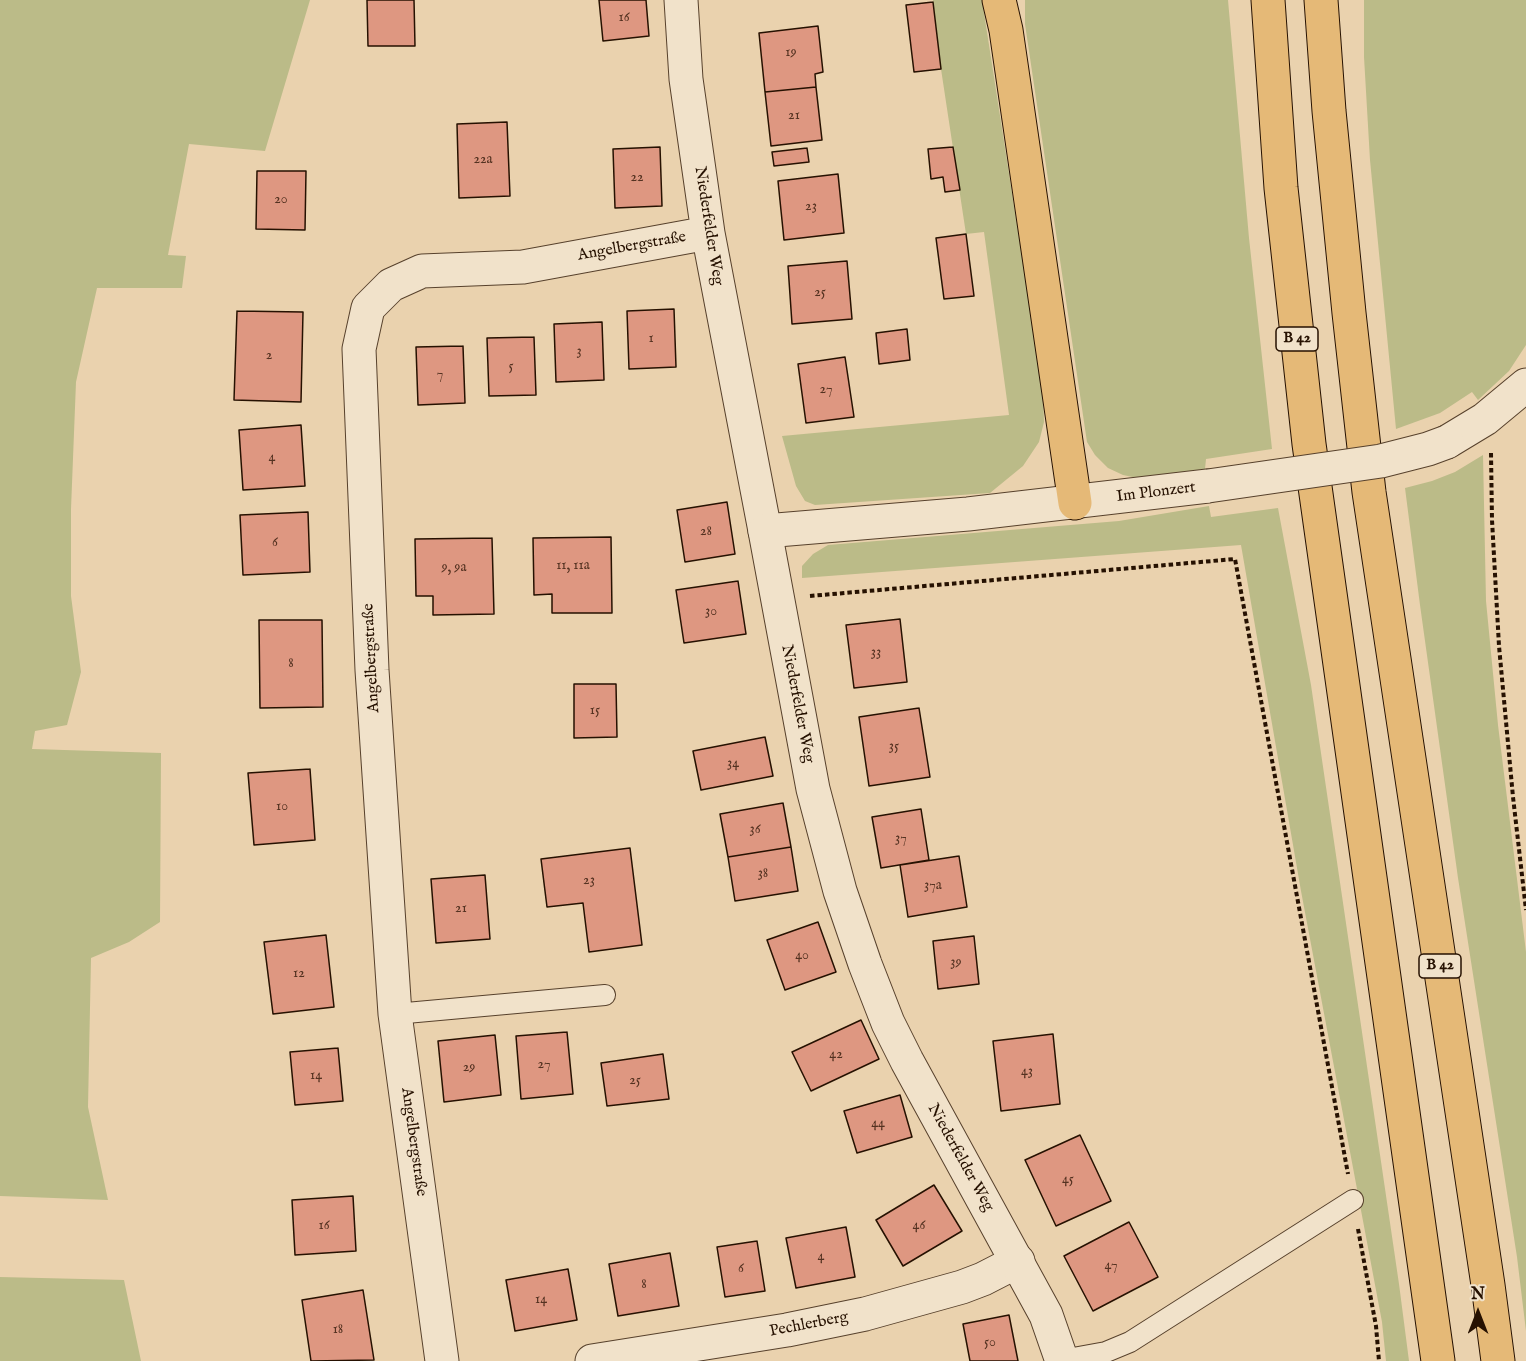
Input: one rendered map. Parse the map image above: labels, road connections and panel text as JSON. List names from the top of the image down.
{
  "streets": {
    "highway": ["B 42"],
    "street": [
      "Niederfelder Weg",
      "Angelbergstraße",
      "Im Plonzert",
      "Pechlerberg"
    ]
  },
  "crossings": [
    ["Niederfelder Weg", "Angelbergstraße"],
    ["Niederfelder Weg", "Im Plonzert"],
    ["Niederfelder Weg", "Pechlerberg"]
  ],
  "house_numbers": [
    "16",
    "19",
    "21",
    "22a",
    "22",
    "20",
    "23",
    "25",
    "1",
    "3",
    "2",
    "5",
    "7",
    "27",
    "4",
    "28",
    "6",
    "11, 11a",
    "9, 9a",
    "30",
    "33",
    "8",
    "15",
    "35",
    "34",
    "10",
    "36",
    "37",
    "38",
    "23",
    "37a",
    "21",
    "40",
    "39",
    "12",
    "42",
    "27",
    "29",
    "43",
    "14",
    "25",
    "44",
    "45",
    "16",
    "46",
    "4",
    "47",
    "6",
    "8",
    "14",
    "18",
    "50"
  ],
  "north": "top"
}
